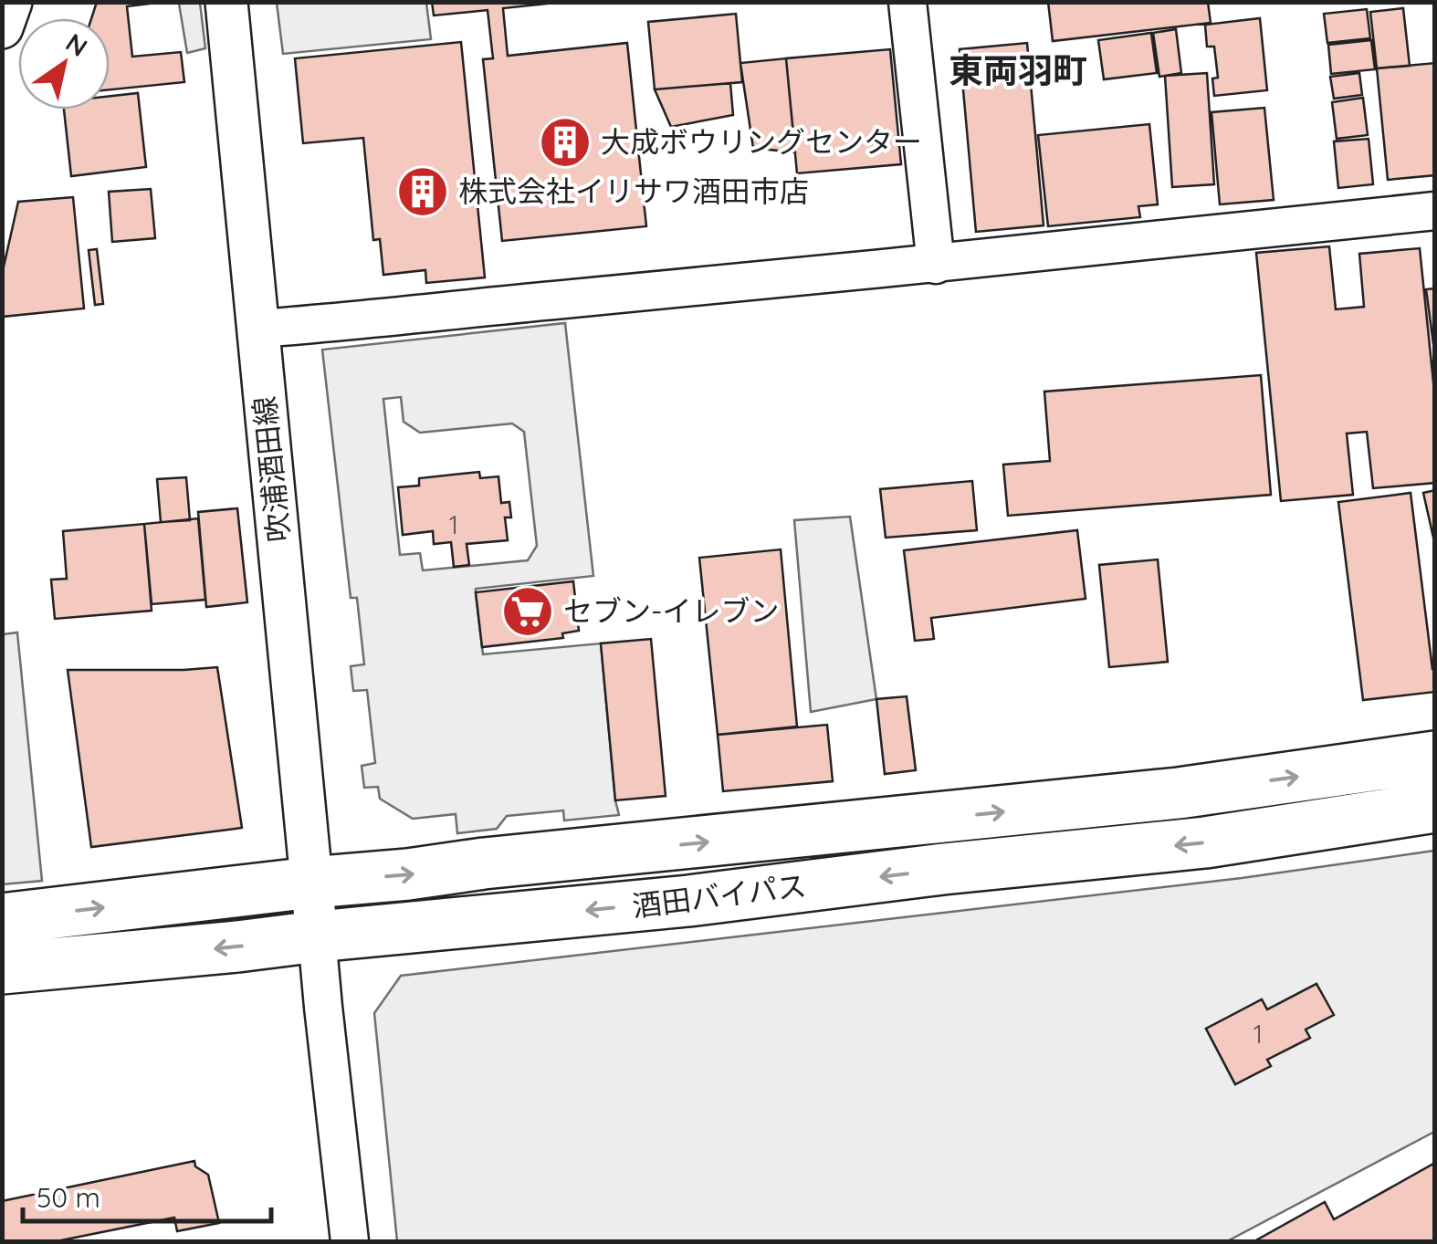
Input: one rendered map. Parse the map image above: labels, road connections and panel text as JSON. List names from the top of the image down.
{
  "streets": {
    "highway": ["酒田バイパス"],
    "main road": ["吹浦酒田線"]
  },
  "crossings": [
    ["吹浦酒田線", "酒田バイパス"]
  ],
  "districts": ["東両羽町"],
  "places": {
    "building": ["大成ボウリングセンター", "株式会社イリサワ酒田市店"],
    "supermarket": ["セブン-イレブン"]
  },
  "house_numbers": ["1", "1"],
  "scale_bar": "50 m",
  "north": "top right"
}
